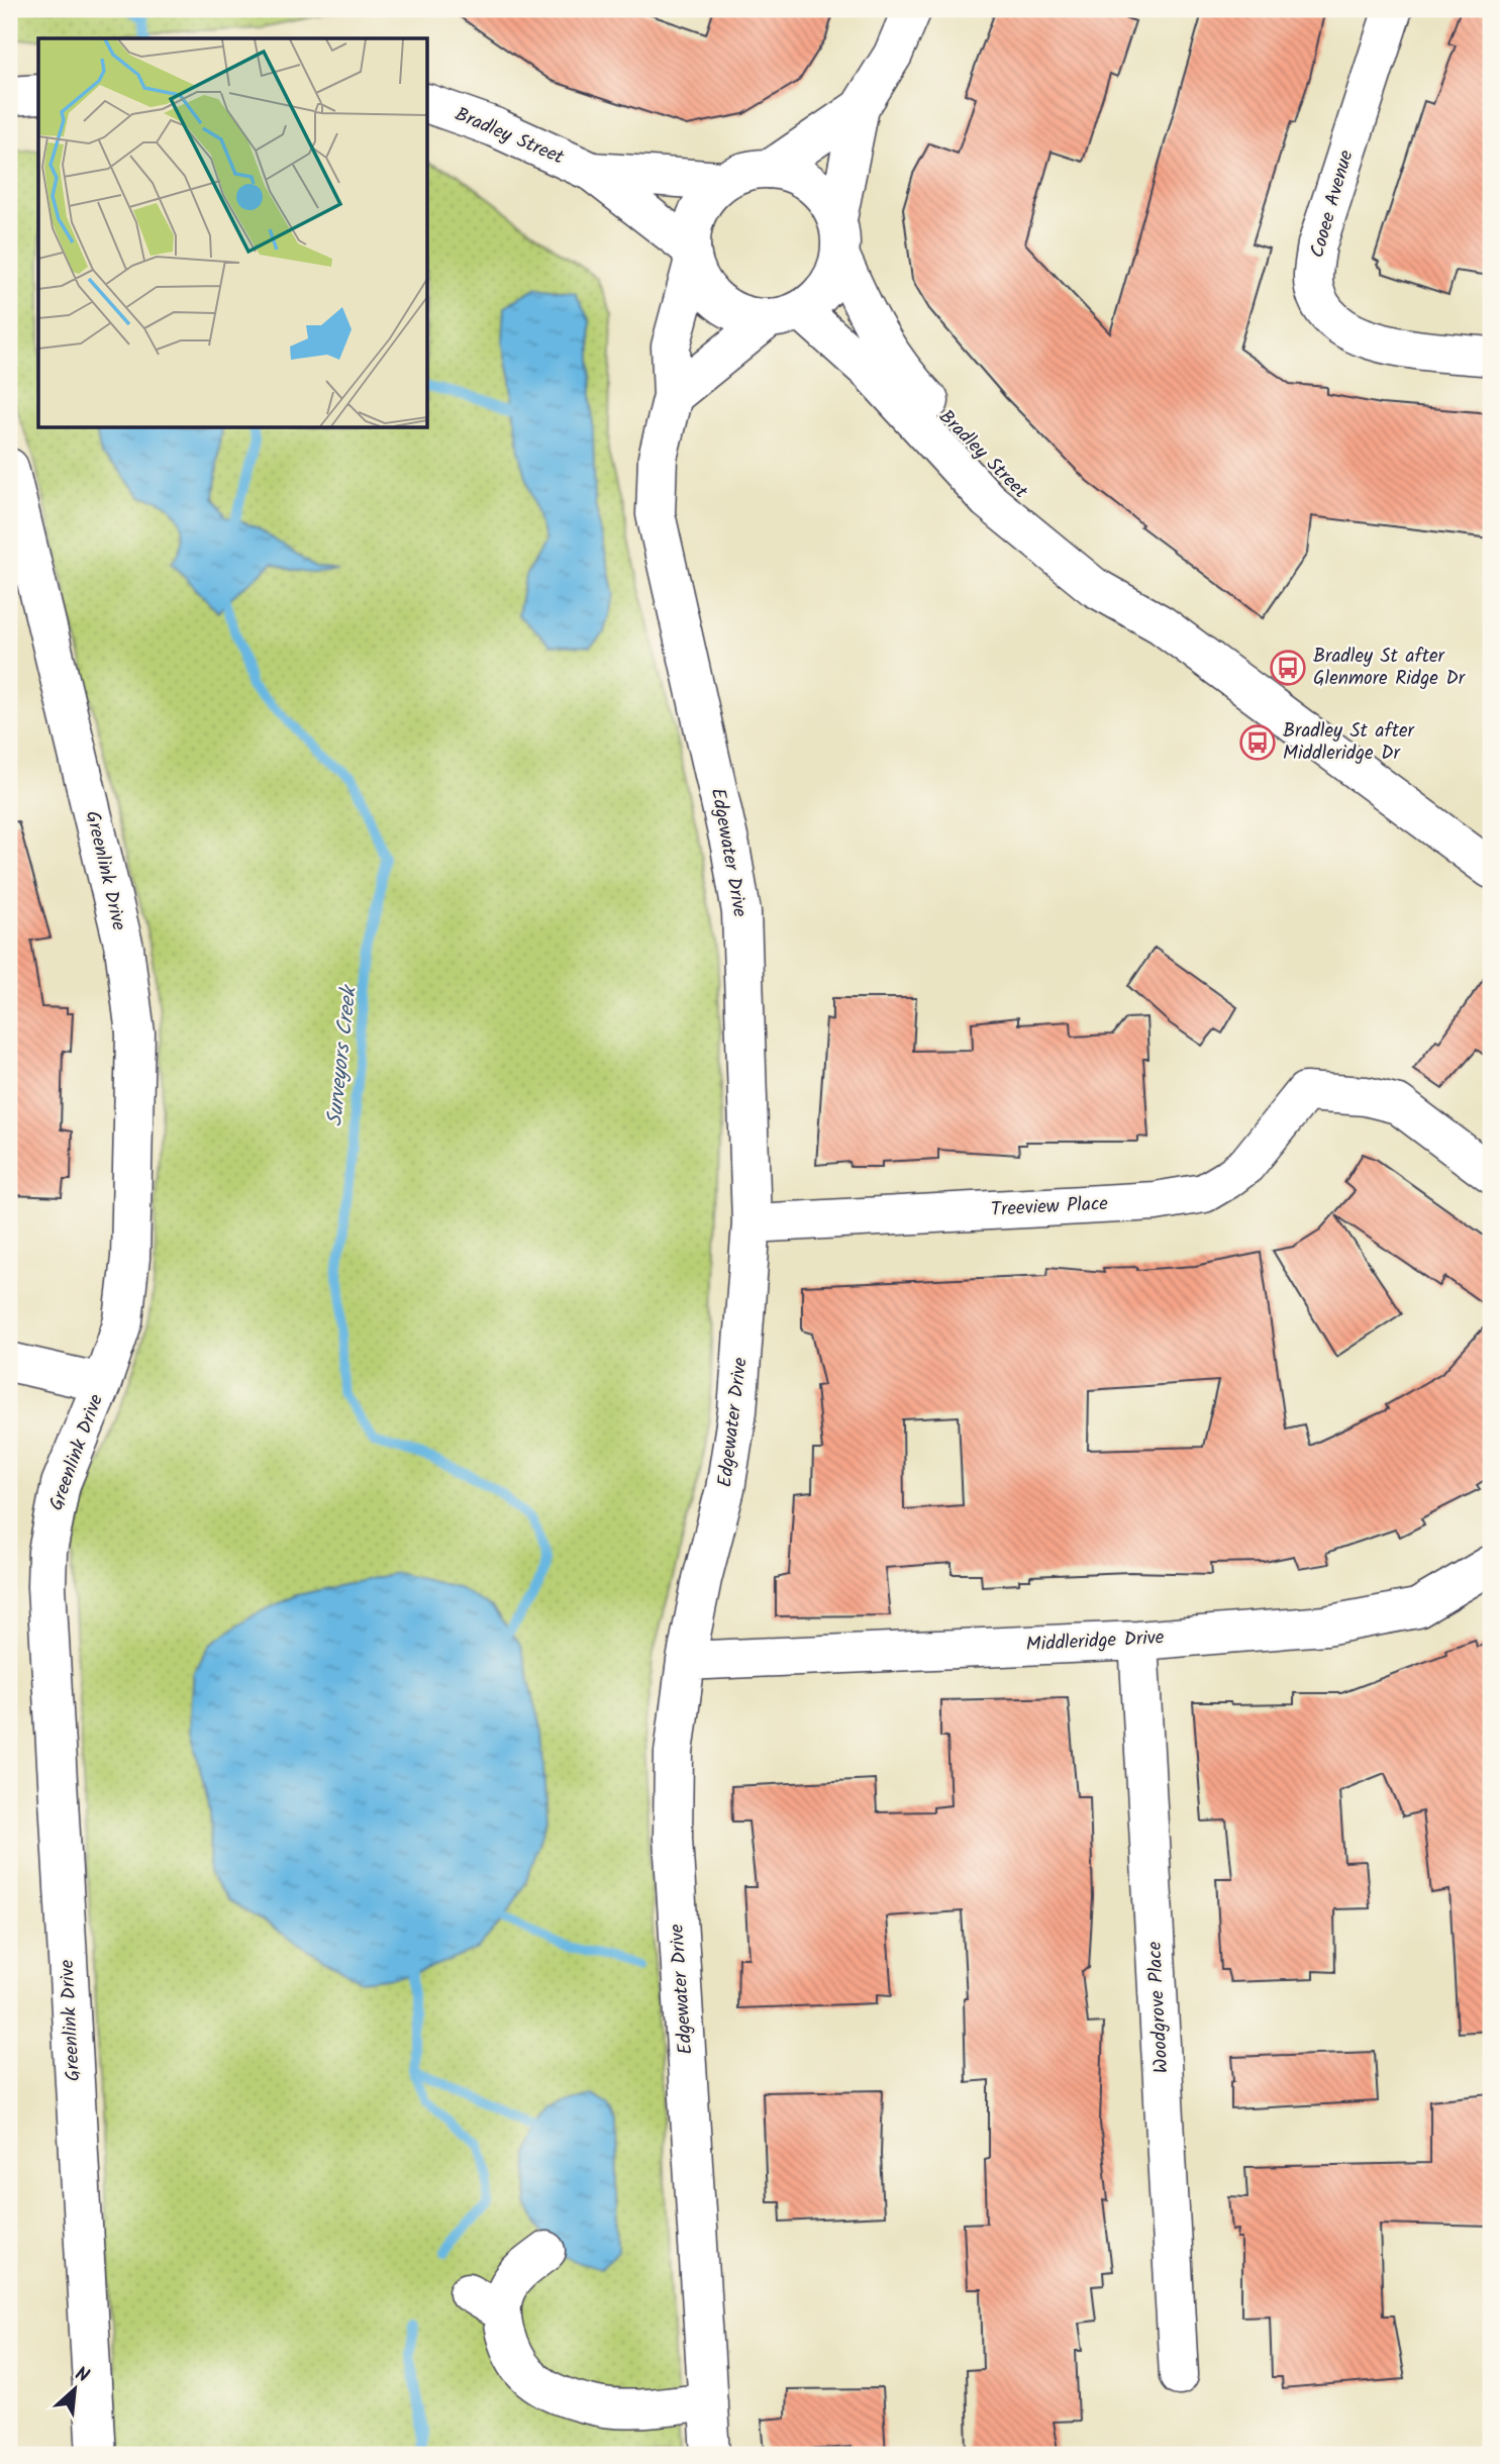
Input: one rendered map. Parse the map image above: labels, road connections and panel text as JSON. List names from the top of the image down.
{
  "streets": {
    "street": [
      "Bradley Street",
      "Cooee Avenue",
      "Edgewater Drive",
      "Greenlink Drive",
      "Treeview Place",
      "Middleridge Drive",
      "Woodgrove Place"
    ]
  },
  "crossings": [
    ["Bradley Street", "Edgewater Drive"],
    ["Edgewater Drive", "Treeview Place"],
    ["Edgewater Drive", "Middleridge Drive"],
    ["Middleridge Drive", "Woodgrove Place"]
  ],
  "water": ["Surveyors Creek"],
  "places": {
    "bus stop": ["Bradley St after Glenmore Ridge Dr", "Bradley St after Middleridge Dr"]
  },
  "north": "top right"
}
